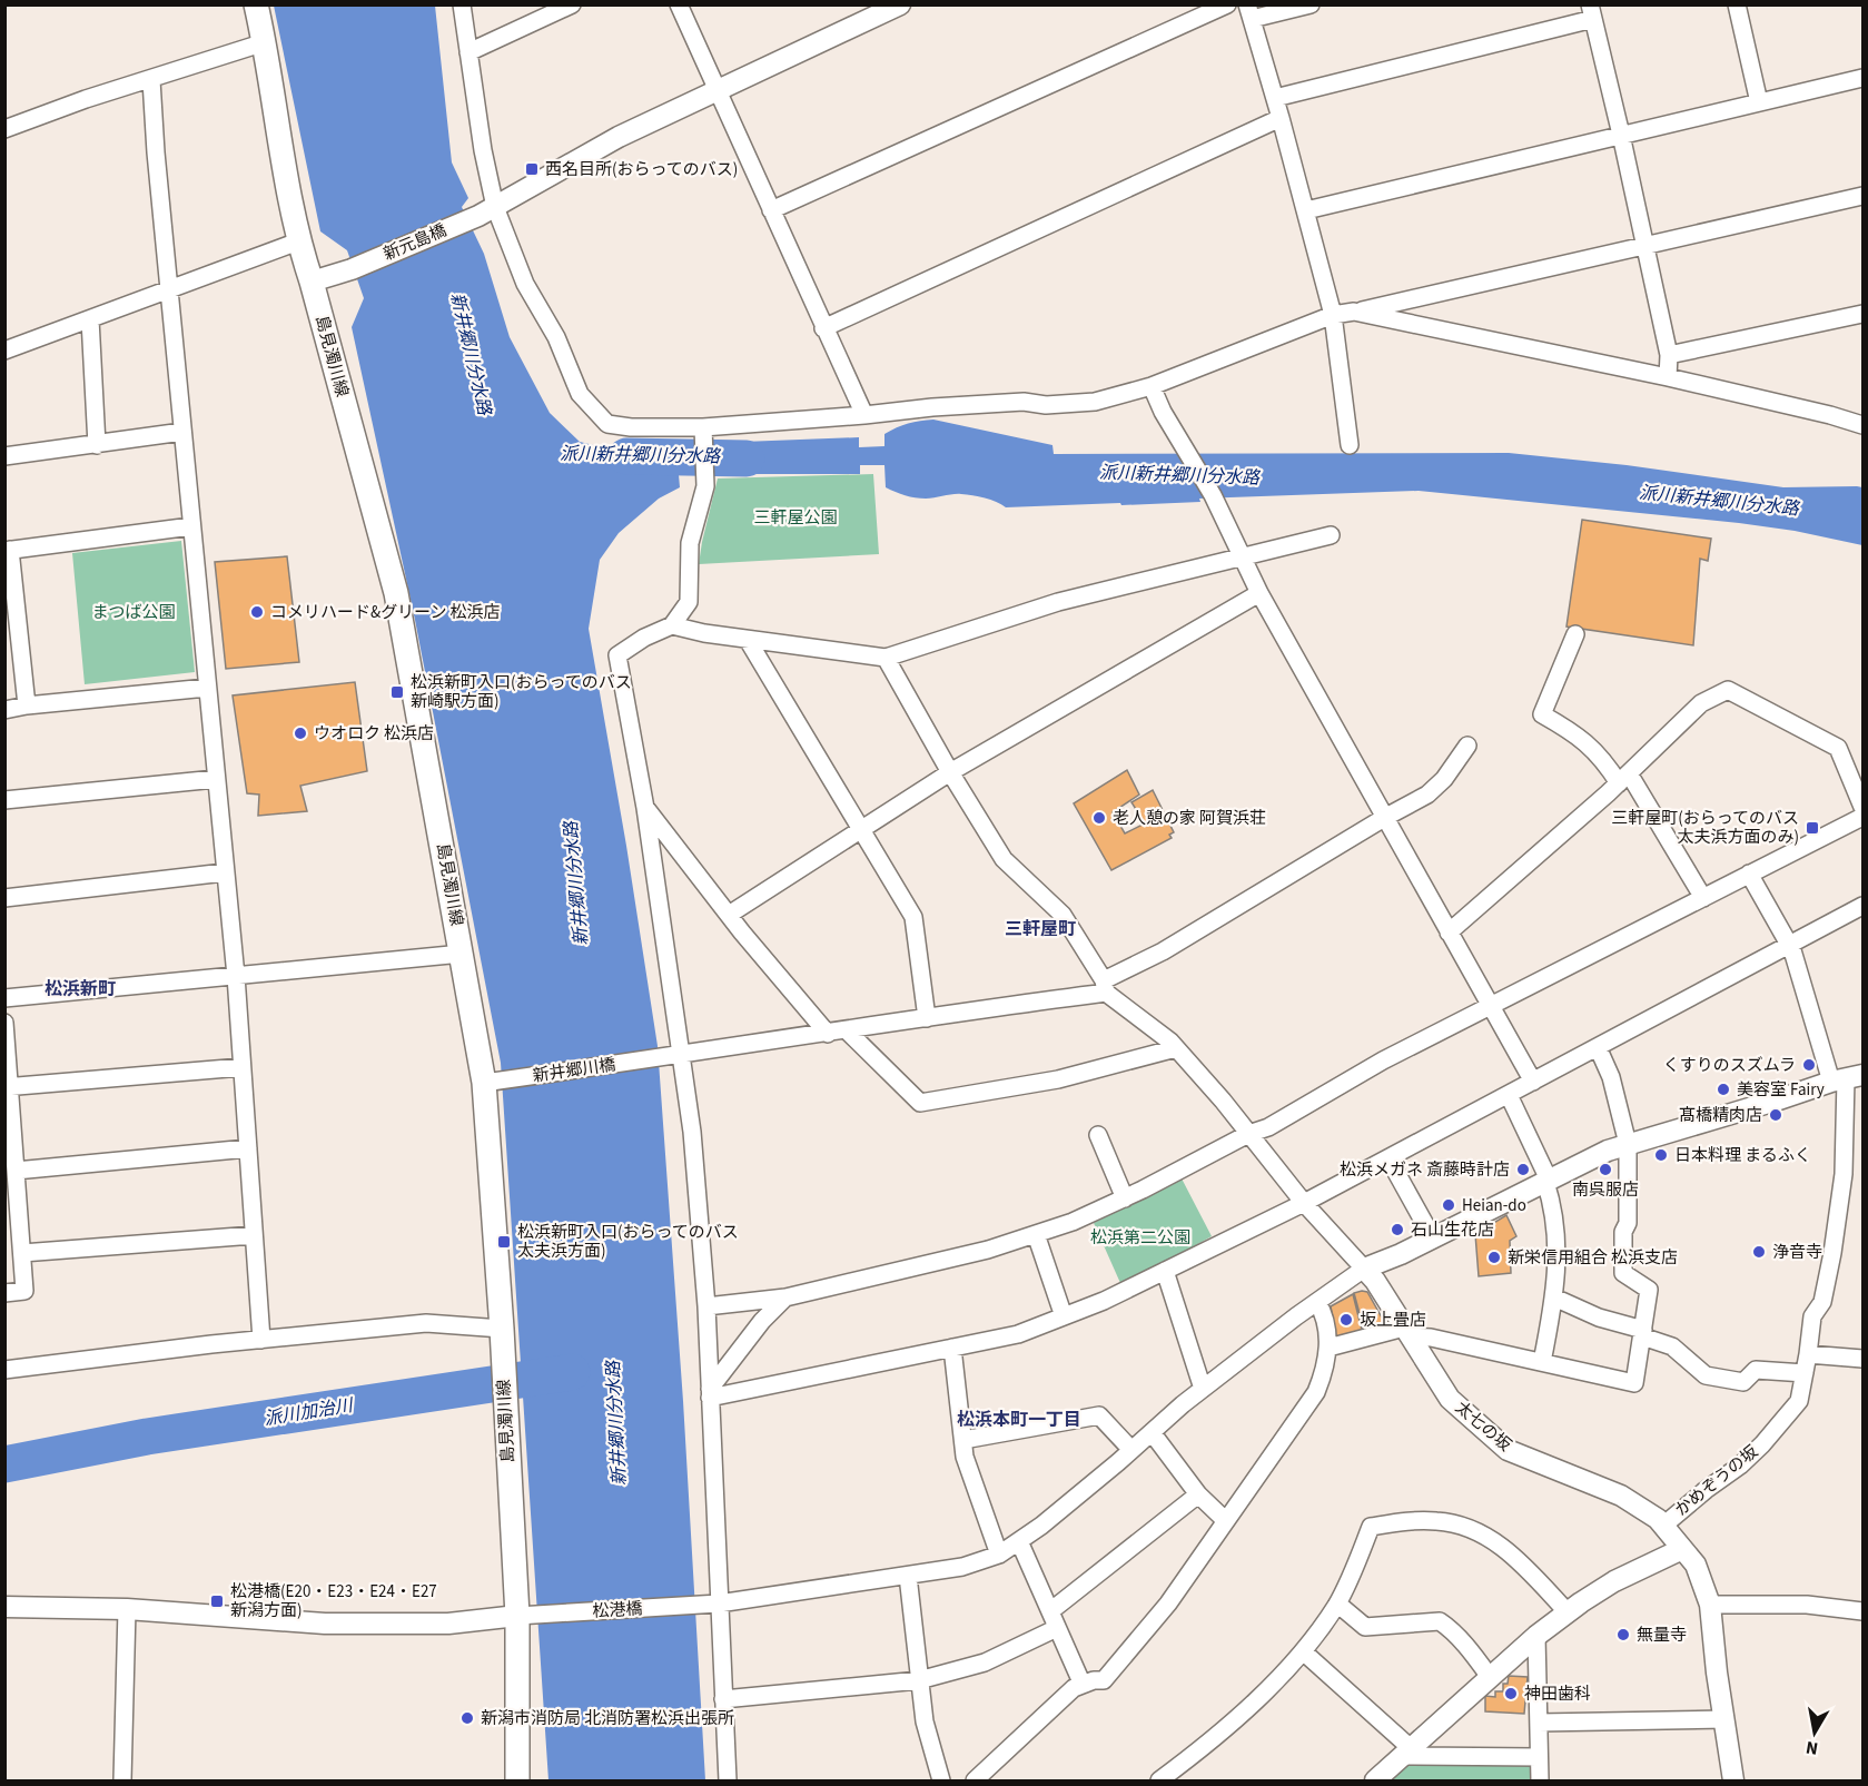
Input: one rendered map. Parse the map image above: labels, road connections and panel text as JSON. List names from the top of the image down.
{
  "streets": {
    "main road": ["島見濁川線"],
    "street": [
      "新元島橋",
      "新井郷川橋",
      "太七の坂",
      "かめぞうの坂",
      "松港橋"
    ]
  },
  "crossings": [
    ["新元島橋", "島見濁川線"],
    ["島見濁川線", "新井郷川橋"],
    ["島見濁川線", "松港橋"],
    ["太七の坂", "かめぞうの坂"],
    ["太七の坂", "松港橋"]
  ],
  "districts": ["三軒屋町", "松浜新町", "松浜本町一丁目"],
  "water": ["新井郷川分水路", "派川新井郷川分水路", "派川加治川"],
  "parks": ["三軒屋公園", "まつば公園", "松浜第二公園"],
  "places": {
    "transit": [
      "西名目所(おらってのバス)",
      "松浜新町入口(おらってのバス 新崎駅方面)",
      "三軒屋町(おらってのバス 太夫浜方面のみ)",
      "松浜新町入口(おらってのバス 太夫浜方面)",
      "松港橋(E20・E23・E24・E27 新潟方面)"
    ],
    "other": [
      "コメリハード&グリーン 松浜店",
      "ウオロク 松浜店",
      "老人憩の家 阿賀浜荘",
      "くすりのスズムラ",
      "美容室 Fairy",
      "髙橋精肉店",
      "日本料理 まるふく",
      "松浜メガネ 斎藤時計店",
      "南呉服店",
      "Heian-do",
      "石山生花店",
      "浄音寺",
      "新栄信用組合 松浜支店",
      "坂上畳店",
      "無量寺",
      "神田歯科",
      "新潟市消防局 北消防署松浜出張所"
    ]
  },
  "north": "bottom"
}
